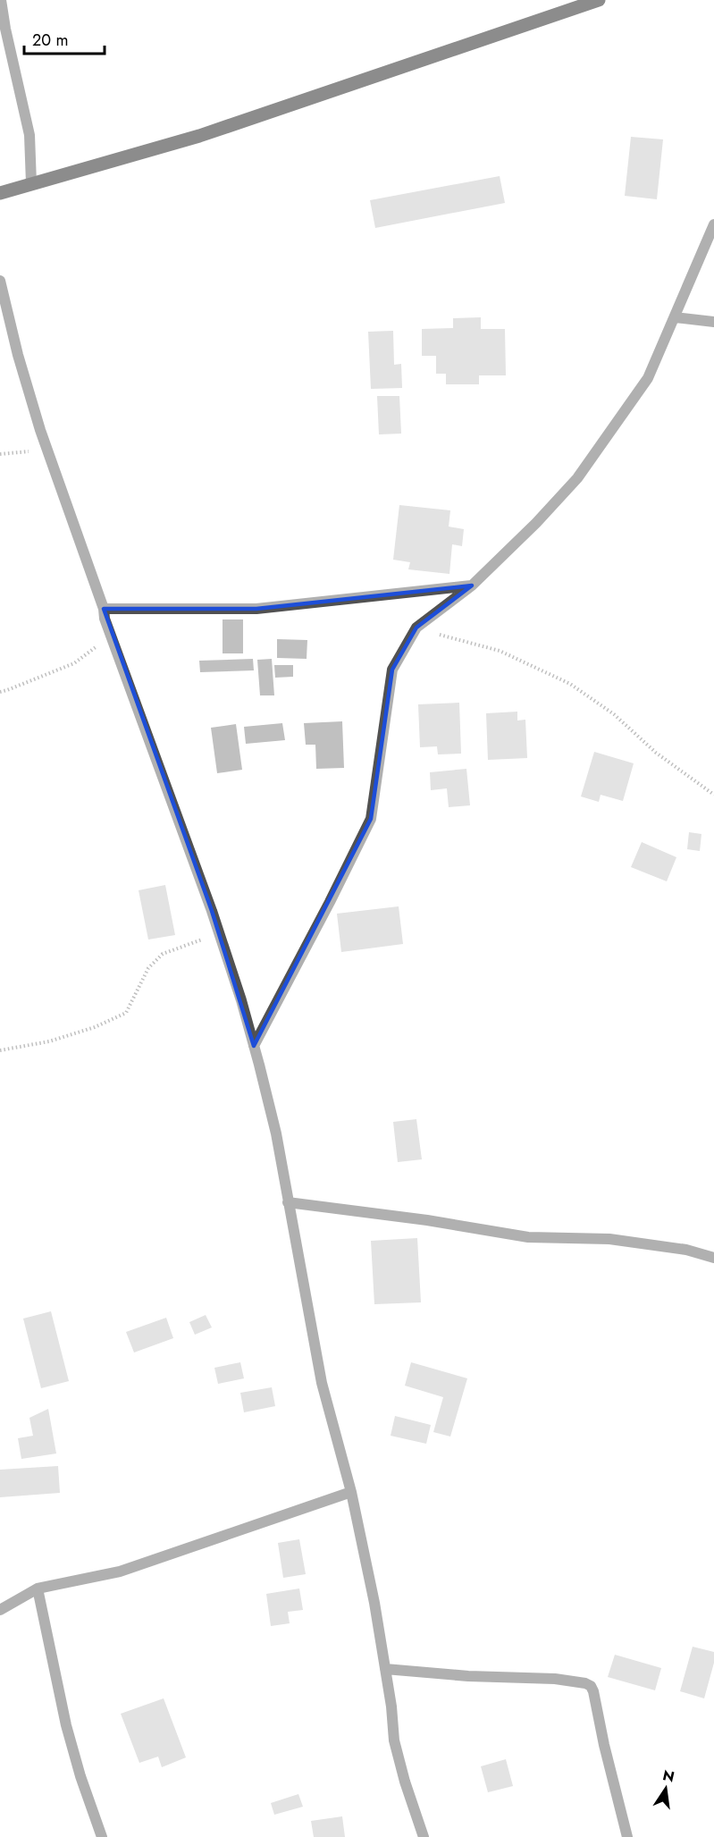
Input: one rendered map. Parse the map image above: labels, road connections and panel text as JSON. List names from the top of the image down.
{
  "scale_bar": "20 m",
  "north": "top"
}
